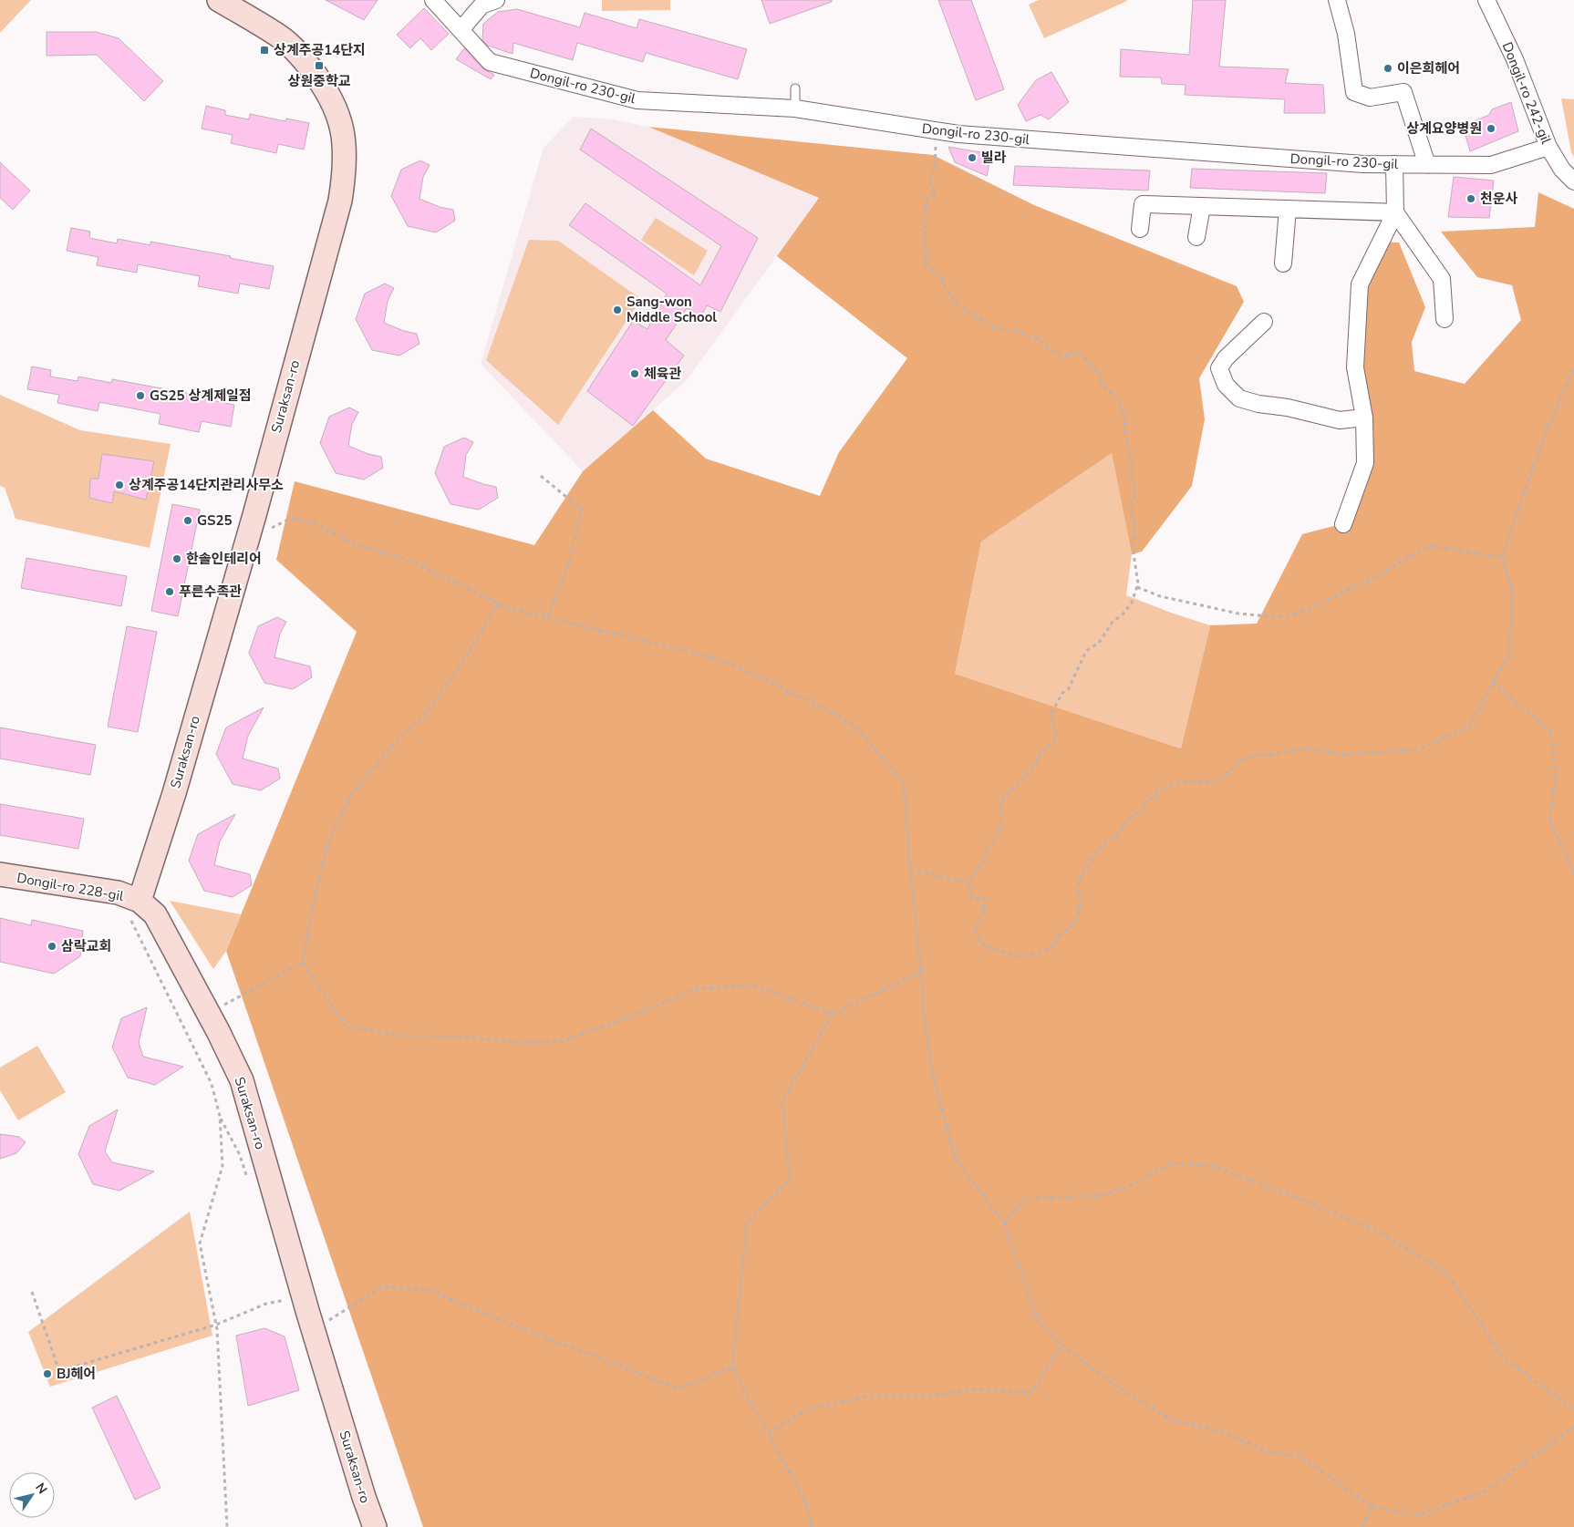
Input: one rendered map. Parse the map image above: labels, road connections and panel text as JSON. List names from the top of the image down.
{
  "streets": {
    "street": [
      "Dongil-ro 230-gil",
      "Dongil-ro 242-gil",
      "Suraksan-ro",
      "Dongil-ro 228-gil"
    ]
  },
  "crossings": [
    ["Dongil-ro 230-gil", "Dongil-ro 242-gil"],
    ["Suraksan-ro", "Dongil-ro 228-gil"]
  ],
  "places": {
    "transit": ["상계주공14단지", "상원중학교"],
    "other": [
      "이은희헤어",
      "상계요양병원",
      "빌라",
      "천운사",
      "Sang-won Middle School",
      "체육관",
      "GS25 상계제일점",
      "상계주공14단지관리사무소",
      "GS25",
      "한솔인테리어",
      "푸른수족관",
      "삼락교회",
      "BJ헤어"
    ]
  },
  "north": "top right"
}
